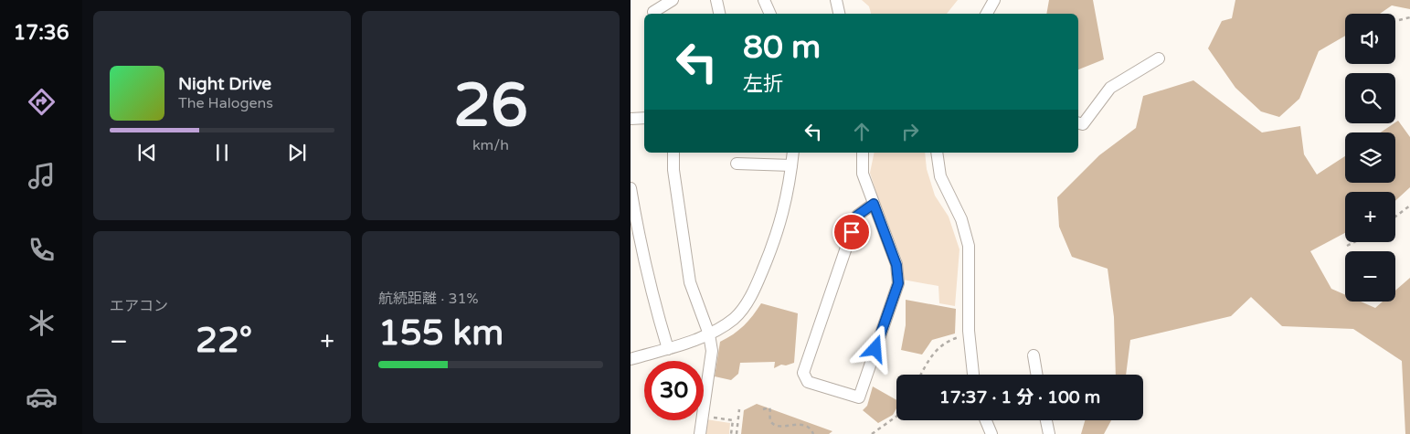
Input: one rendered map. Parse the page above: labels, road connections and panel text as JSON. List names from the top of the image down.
{
  "page": {
    "tabs": "17:36",
    "tile": [
      ["26", "km/h"],
      "エアコン",
      ["航続距離 · 31%", "155 km"]
    ],
    "map_buttons": ["+", "−"],
    "turn": ["80 m", "左折"],
    "song": ["Night Drive", "The Halogens"],
    "heat": ["−", "22°", "+"],
    "limit": "30",
    "trip": "17:37 · 1 分 · 100 m"
  }
}
